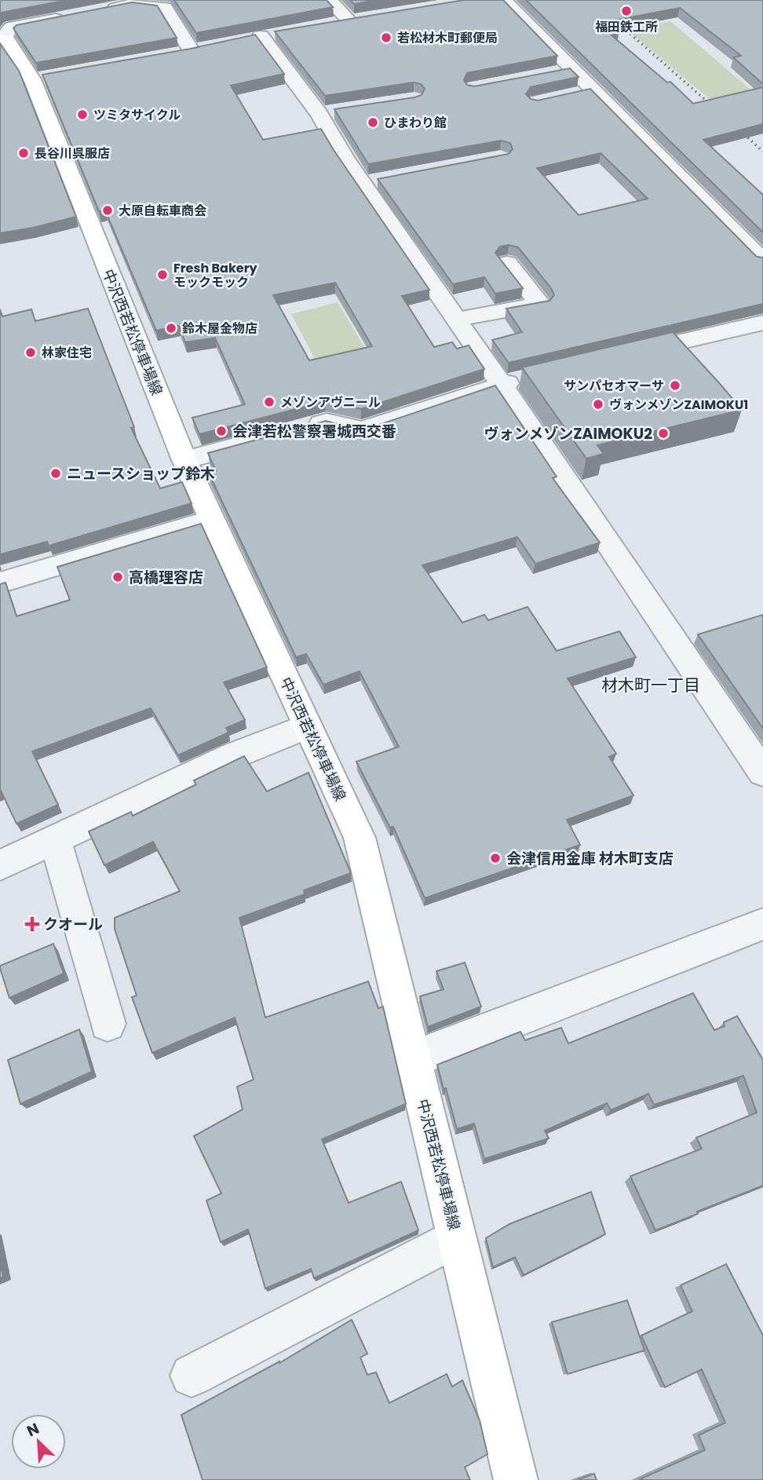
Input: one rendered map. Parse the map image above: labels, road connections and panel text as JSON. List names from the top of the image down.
{
  "streets": {
    "main road": ["中沢西若松停車場線"]
  },
  "districts": ["材木町一丁目"],
  "places": {
    "other": [
      "福田鉄工所",
      "若松材木町郵便局",
      "ツミタサイクル",
      "ひまわり館",
      "長谷川呉服店",
      "大原自転車商会",
      "Fresh Bakery モックモック",
      "鈴木屋金物店",
      "林家住宅",
      "サンパセオマーサ",
      "メゾンアヴニール",
      "ヴォンメゾンZAIMOKU1",
      "会津若松警察署城西交番",
      "ヴォンメゾンZAIMOKU2",
      "ニュースショップ鈴木",
      "高橋理容店",
      "会津信用金庫 材木町支店"
    ],
    "health": ["クオール"]
  },
  "north": "top left"
}
